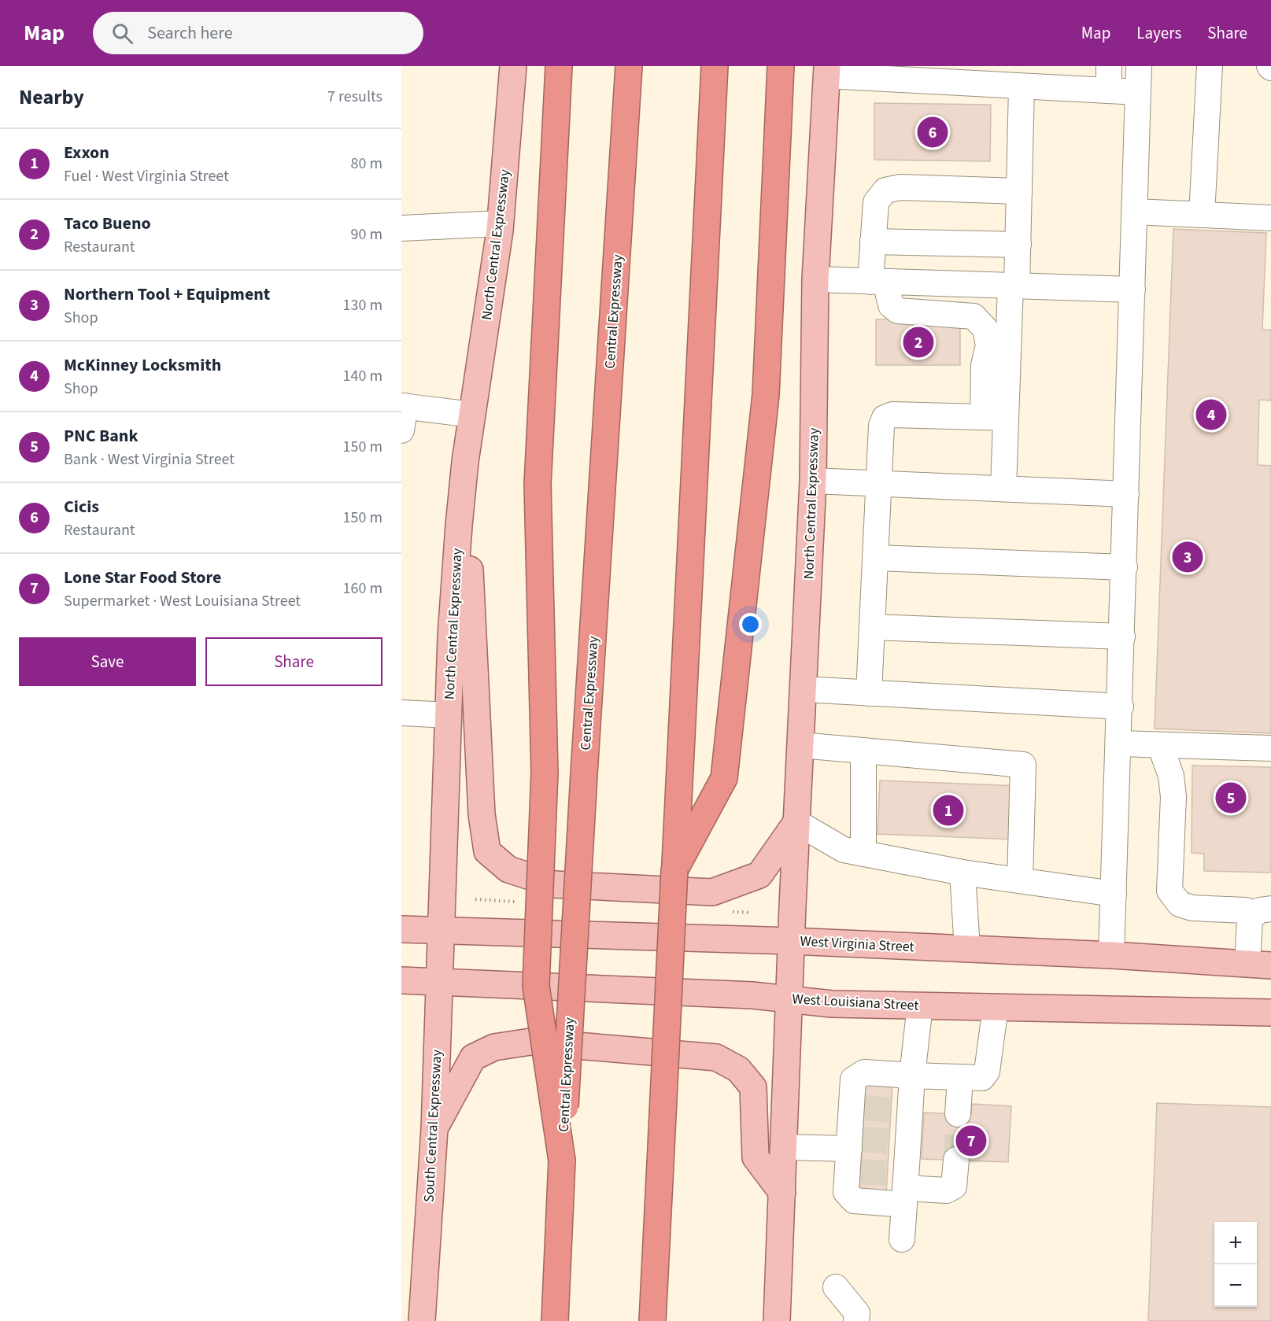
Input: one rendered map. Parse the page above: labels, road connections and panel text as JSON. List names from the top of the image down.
{
  "streets": {
    "highway": ["Central Expressway"],
    "main road": [
      "North Central Expressway",
      "West Virginia Street",
      "West Louisiana Street",
      "South Central Expressway"
    ]
  },
  "crossings": [
    ["North Central Expressway", "West Virginia Street"],
    ["North Central Expressway", "South Central Expressway"],
    ["West Virginia Street", "South Central Expressway"],
    ["West Louisiana Street", "South Central Expressway"]
  ],
  "page": {
    "header": "Map",
    "search": "Search here",
    "nav": ["Map", "Layers", "Share"],
    "heading": ["Nearby", "7 results"],
    "pins": [
      "6",
      "2",
      "4",
      "3",
      "5",
      "1",
      "7"
    ],
    "list": [
      {
        "mark": "1",
        "name": "Exxon",
        "note": "Fuel · West Virginia Street",
        "value": "80 m"
      },
      {
        "mark": "2",
        "name": "Taco Bueno",
        "note": "Restaurant",
        "value": "90 m"
      },
      {
        "mark": "3",
        "name": "Northern Tool + Equipment",
        "note": "Shop",
        "value": "130 m"
      },
      {
        "mark": "4",
        "name": "McKinney Locksmith",
        "note": "Shop",
        "value": "140 m"
      },
      {
        "mark": "5",
        "name": "PNC Bank",
        "note": "Bank · West Virginia Street",
        "value": "150 m"
      },
      {
        "mark": "6",
        "name": "Cicis",
        "note": "Restaurant",
        "value": "150 m"
      },
      {
        "mark": "7",
        "name": "Lone Star Food Store",
        "note": "Supermarket · West Louisiana Street",
        "value": "160 m"
      }
    ],
    "buttons": ["Save", "Share"],
    "map_buttons": ["+", "−"]
  }
}
